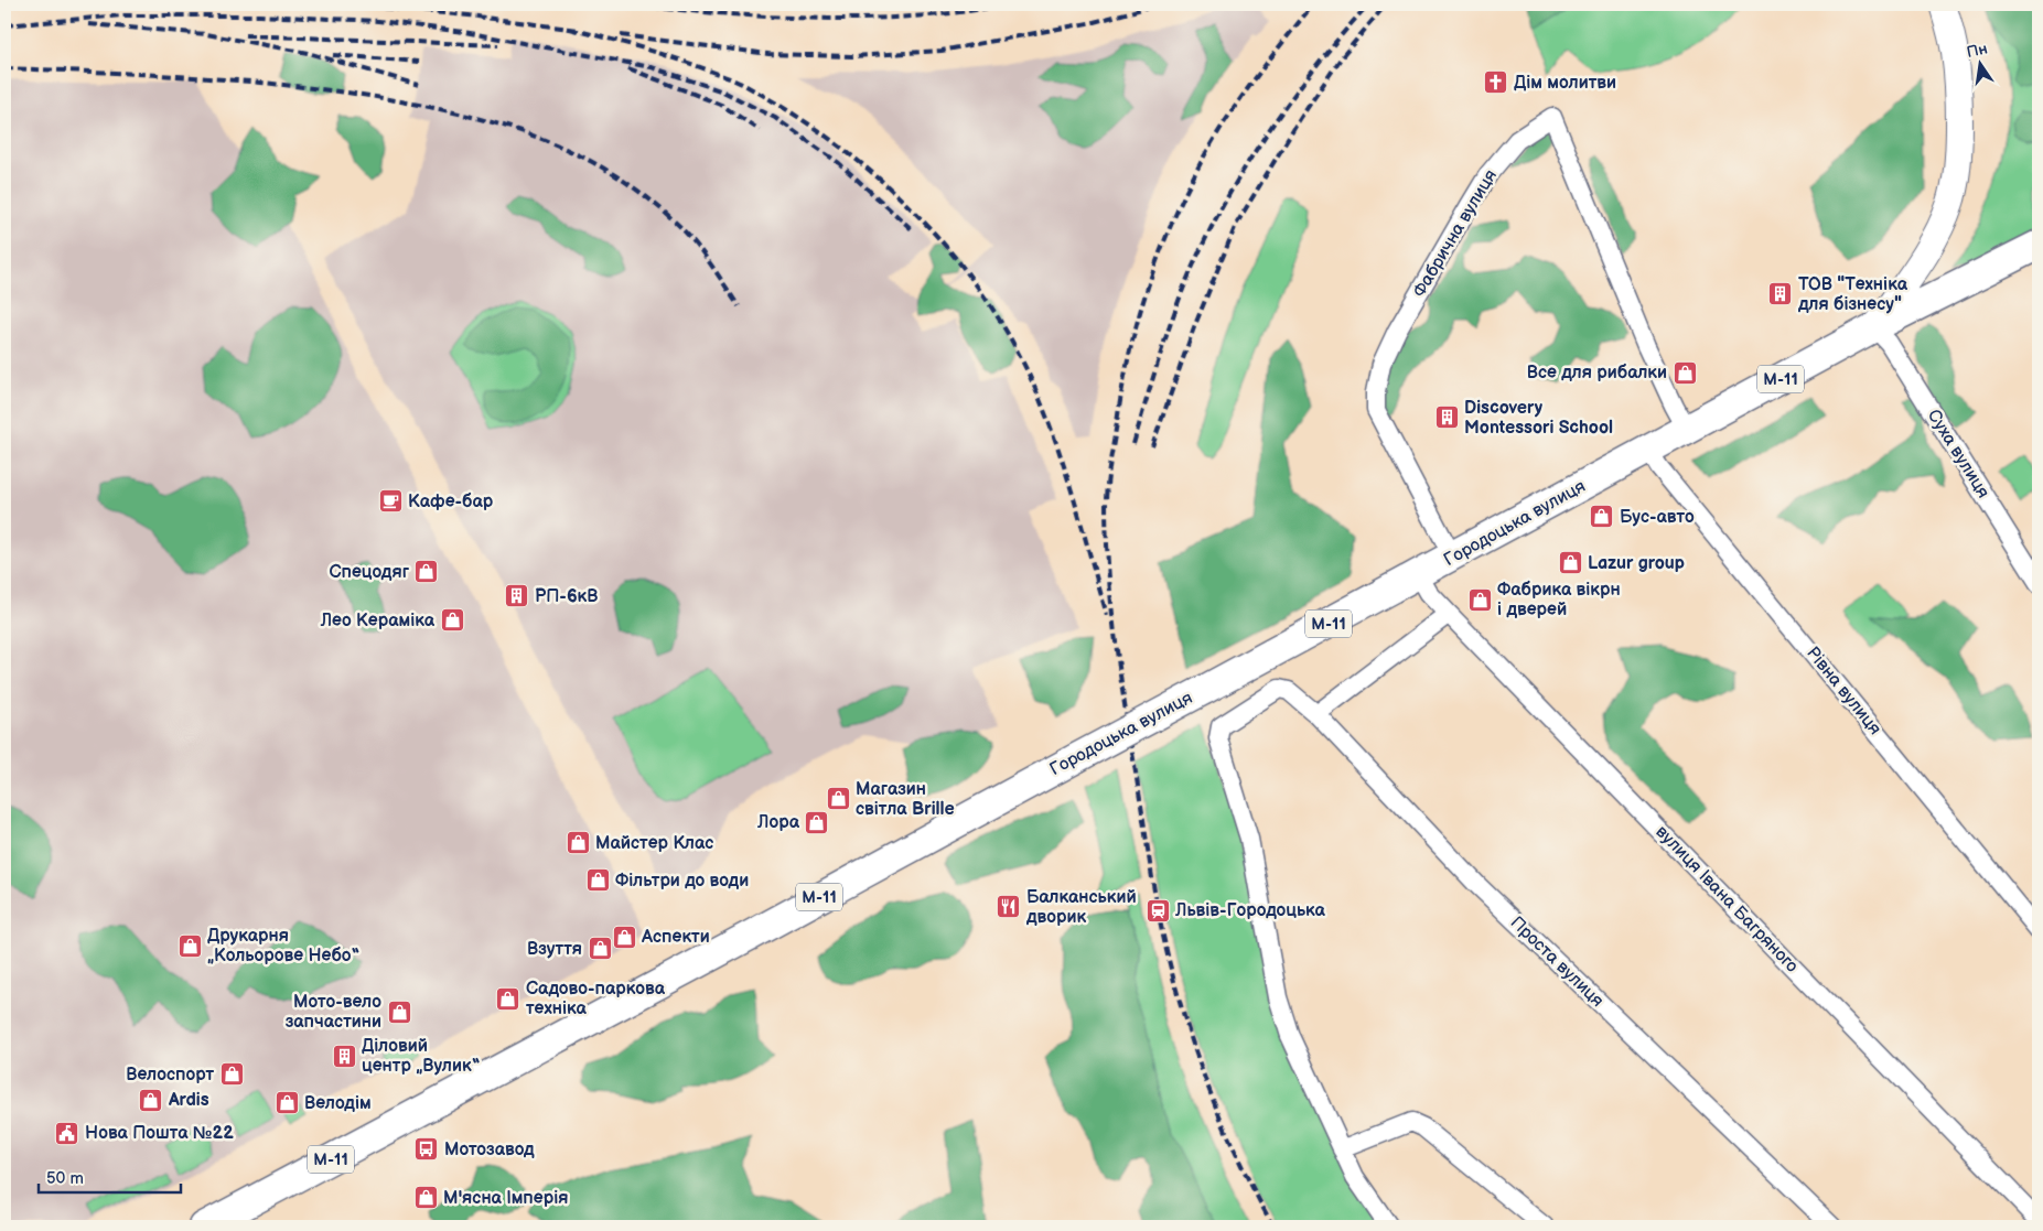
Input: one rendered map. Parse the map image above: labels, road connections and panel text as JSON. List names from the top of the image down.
{
  "streets": {
    "main road": ["М-11", "Городоцька вулиця"],
    "street": [
      "Фабрична вулиця",
      "Суха вулиця",
      "Рівна вулиця",
      "вулиця Івана Багряного",
      "Проста вулиця"
    ]
  },
  "crossings": [
    ["Фабрична вулиця", "Городоцька вулиця"],
    ["Суха вулиця", "Городоцька вулиця"],
    ["Городоцька вулиця", "Рівна вулиця"],
    ["Городоцька вулиця", "вулиця Івана Багряного"]
  ],
  "places": {
    "church": ["Дім молитви"],
    "building": [
      "ТОВ \"Техніка для бізнесу\"",
      "Discovery Montessori School",
      "РП-6кВ",
      "Діловий центр „Вулик“"
    ],
    "shop": [
      "Все для рибалки",
      "Бус-авто",
      "Lazur group",
      "Спецодяг",
      "Фабрика вікрн і дверей",
      "Лео Кераміка",
      "Магазин світла Brille",
      "Лора",
      "Майстер Клас",
      "Фільтри до води",
      "Аспекти",
      "Друкарня „Кольорове Небо“",
      "Взуття",
      "Садово-паркова техніка",
      "Мото-вело запчастини",
      "Велоспорт",
      "Ardis",
      "Велодім",
      "М'ясна Імперія"
    ],
    "cafe": ["Кафе-бар"],
    "restaurant": ["Балканський дворик"],
    "station": ["Львів-Городоцька"],
    "public building": ["Нова Пошта №22"],
    "bus stop": ["Мотозавод"]
  },
  "scale_bar": "50 m",
  "north": "top"
}
